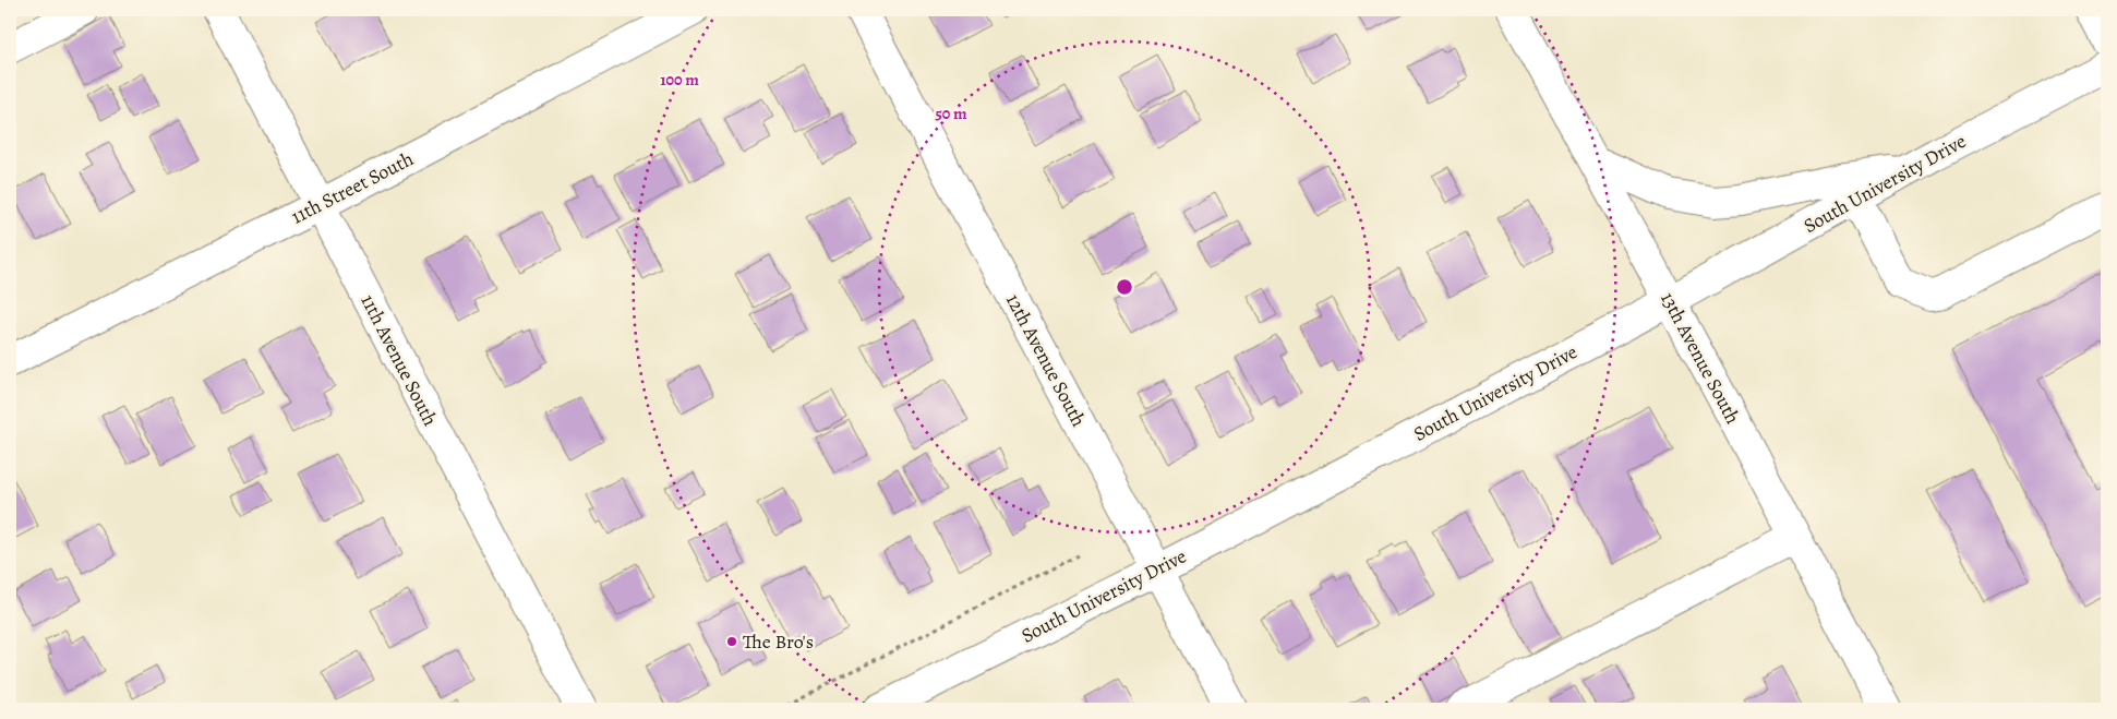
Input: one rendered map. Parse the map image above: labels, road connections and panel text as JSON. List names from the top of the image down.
{
  "streets": {
    "main road": [
      "South University Drive",
      "11th Street South",
      "13th Avenue South",
      "11th Avenue South",
      "12th Avenue South"
    ]
  },
  "crossings": [
    ["South University Drive", "13th Avenue South"],
    ["South University Drive", "12th Avenue South"],
    ["11th Street South", "11th Avenue South"]
  ],
  "places": ["The Bro's"],
  "rings": ["100 m", "50 m"]
}
